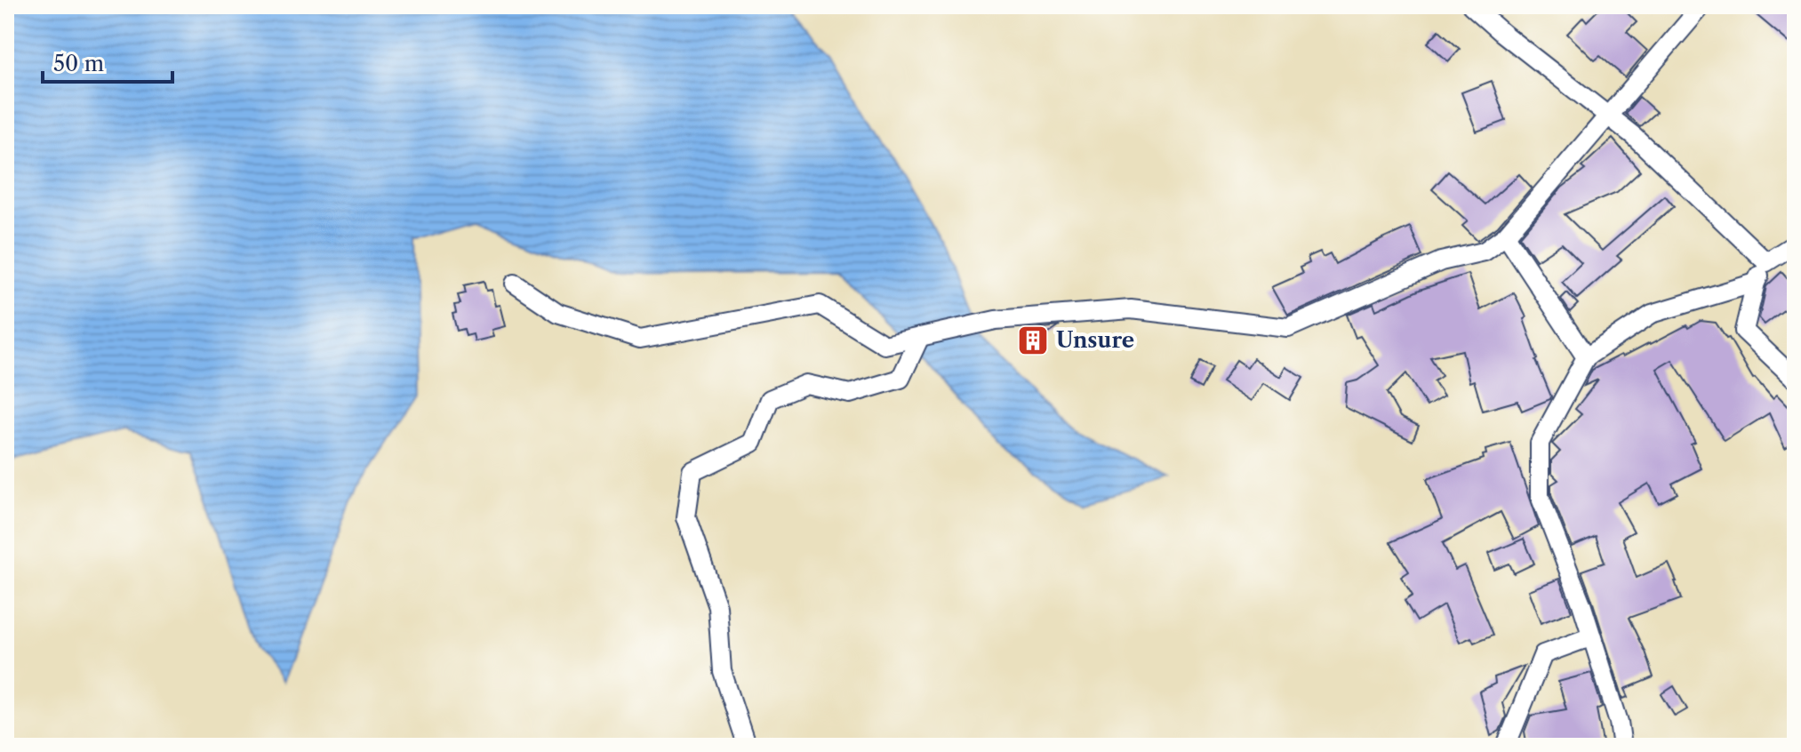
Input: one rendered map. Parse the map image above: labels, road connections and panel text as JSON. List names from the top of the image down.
{
  "places": {
    "building": ["Unsure"]
  },
  "scale_bar": "50 m"
}
